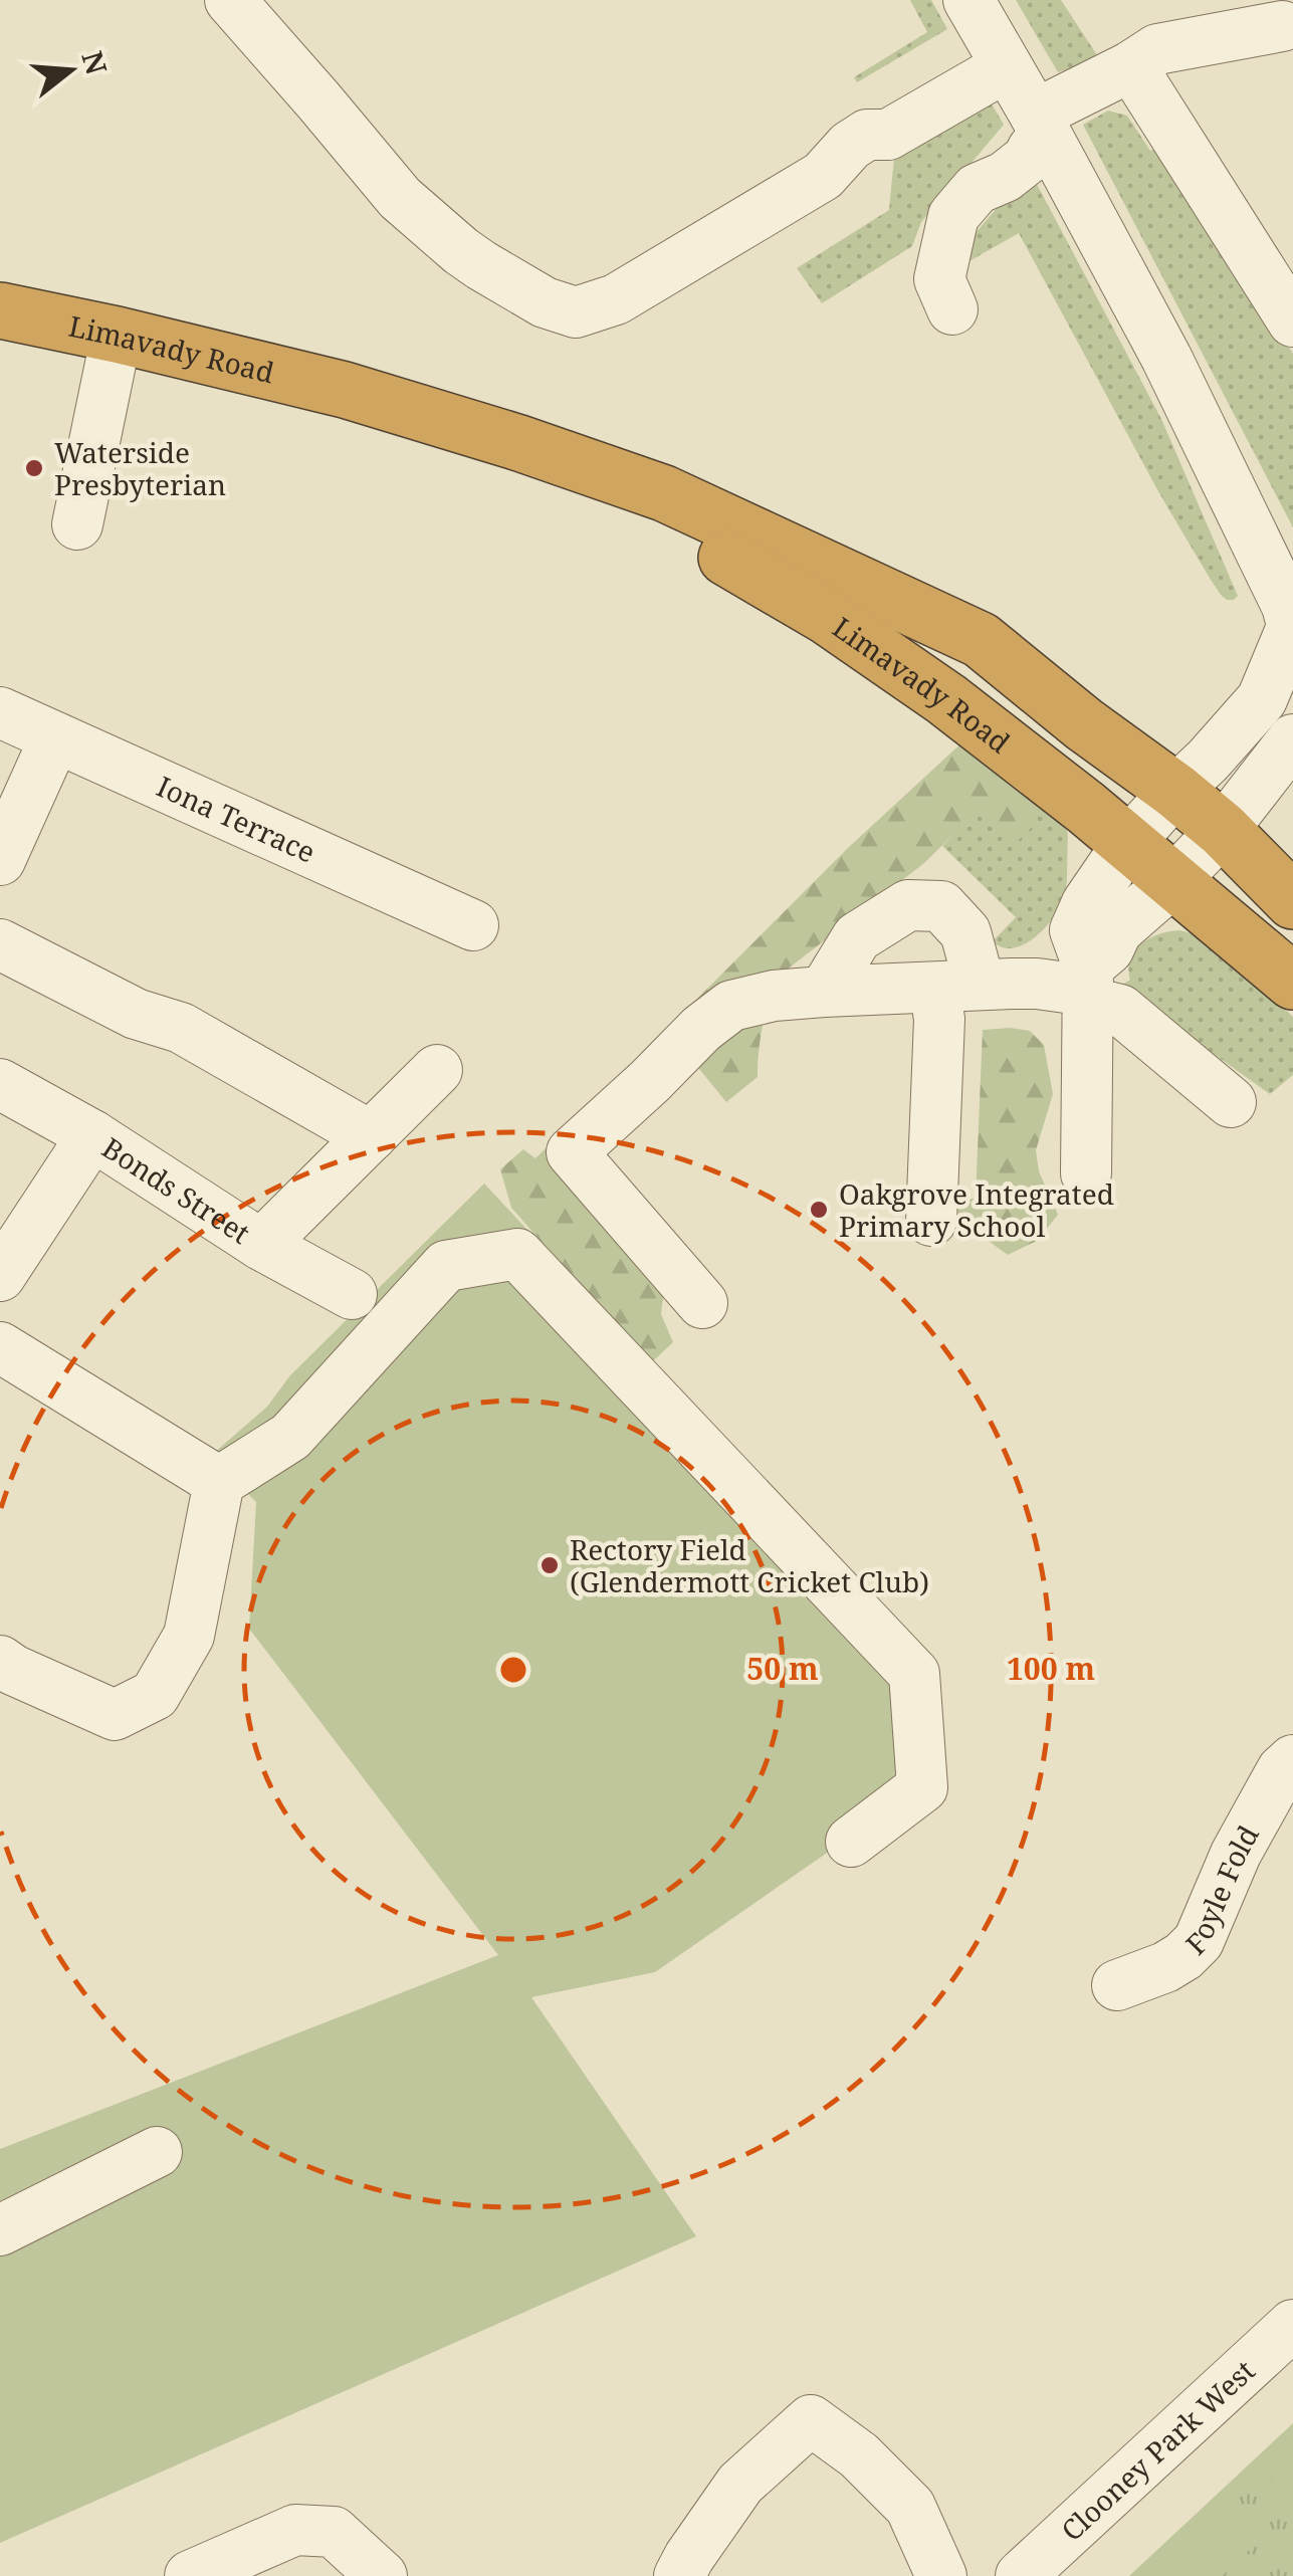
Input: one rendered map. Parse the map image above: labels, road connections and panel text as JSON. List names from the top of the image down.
{
  "streets": {
    "highway": ["Limavady Road"],
    "street": [
      "Iona Terrace",
      "Bonds Street",
      "Foyle Fold",
      "Clooney Park West"
    ]
  },
  "places": ["Waterside Presbyterian", "Oakgrove Integrated Primary School", "Rectory Field (Glendermott Cricket Club)"],
  "north": "right",
  "rings": ["50 m", "100 m"]
}
